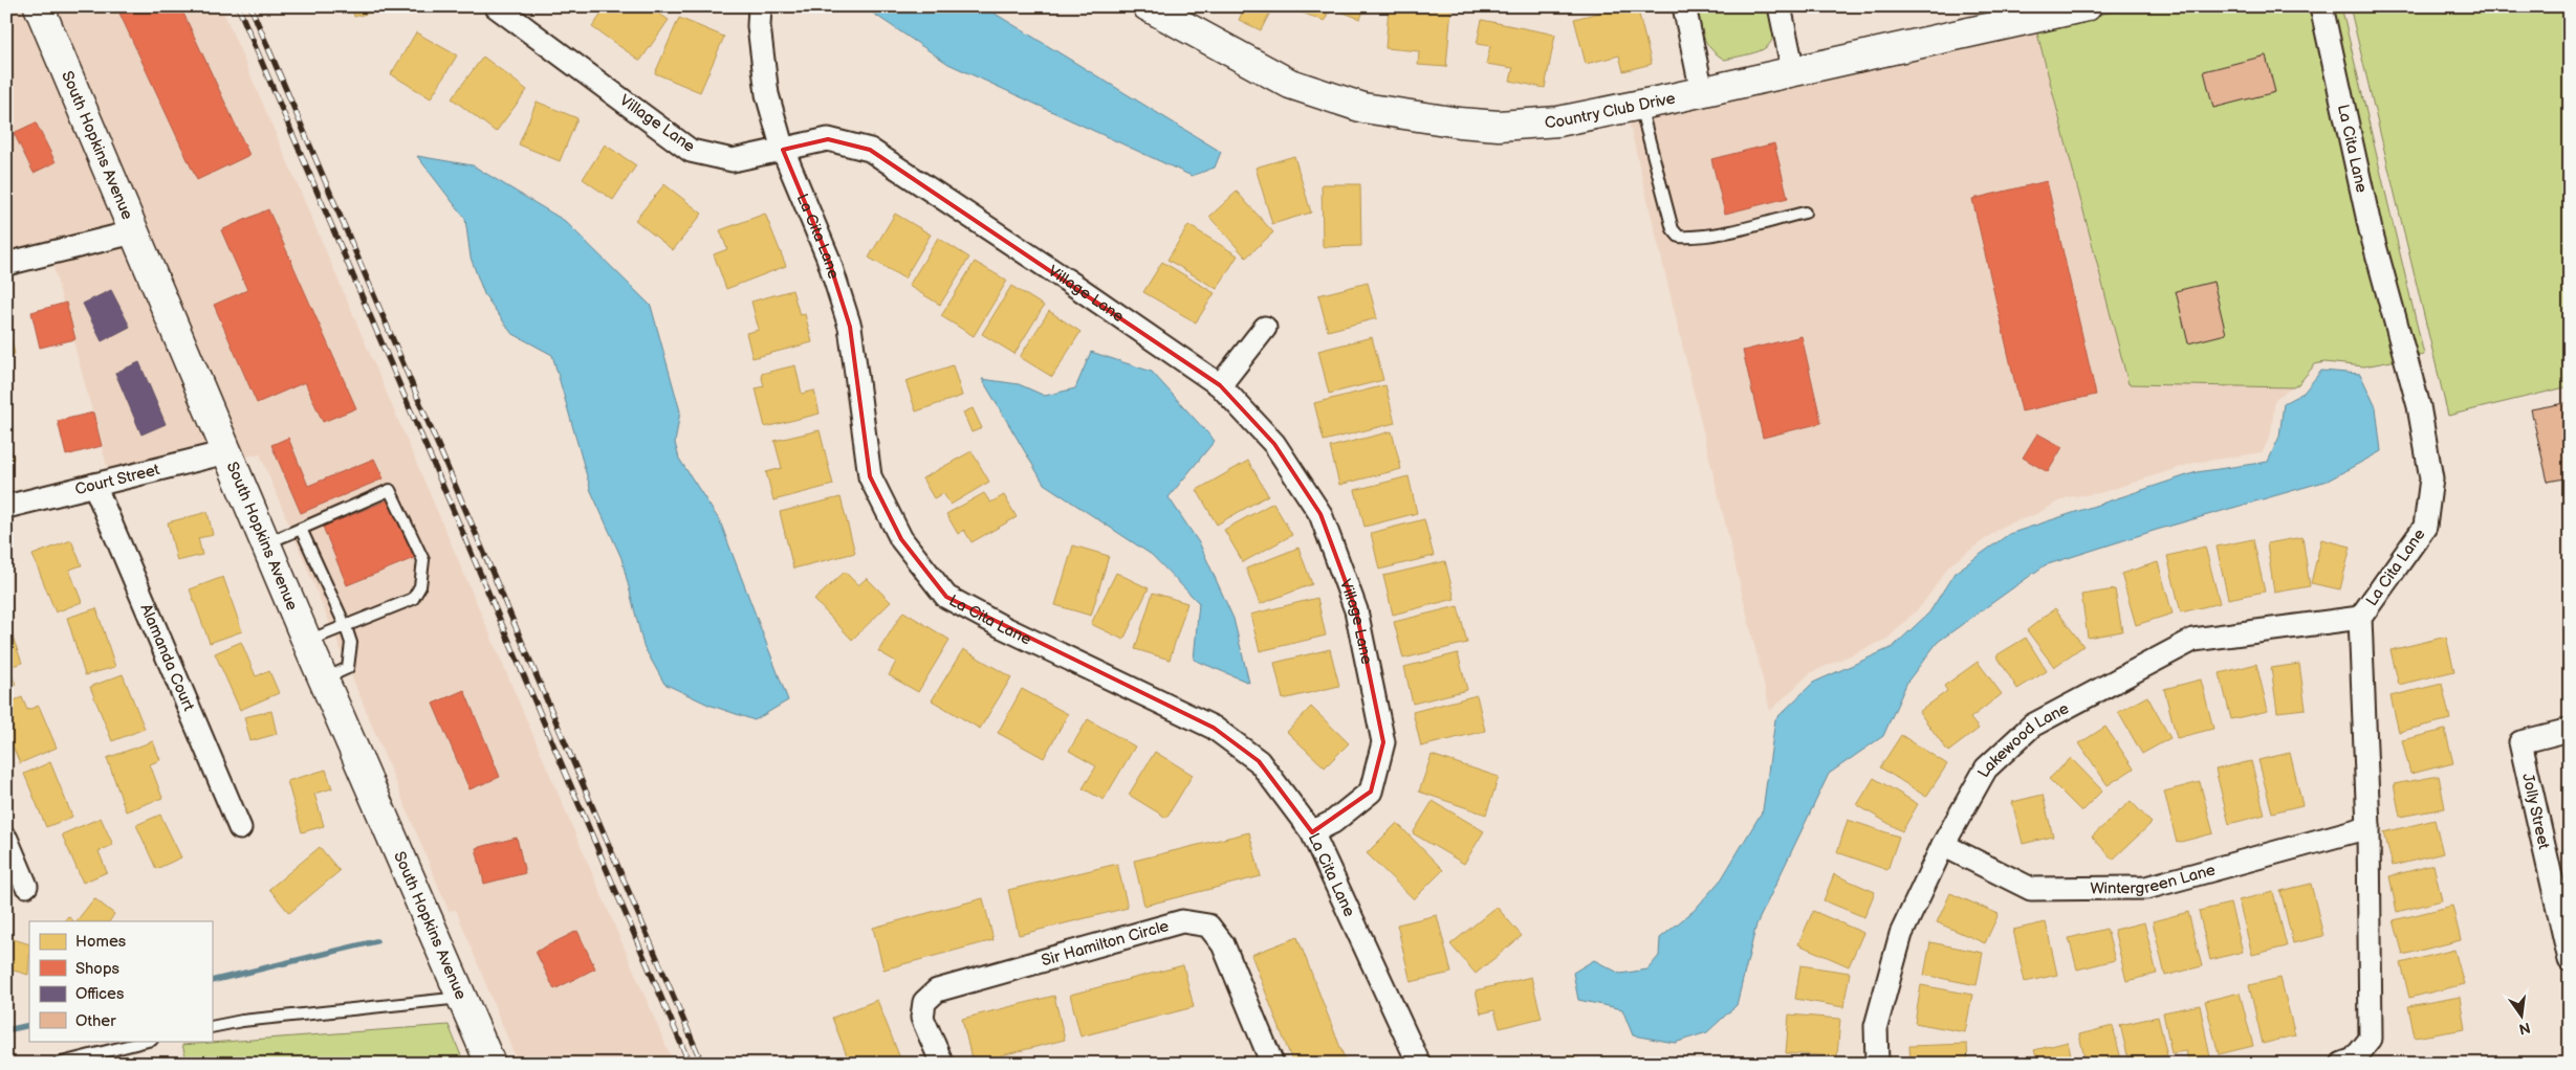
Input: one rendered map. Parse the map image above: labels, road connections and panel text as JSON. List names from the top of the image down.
{
  "streets": {
    "street": [
      "Country Club Drive",
      "Village Lane",
      "South Hopkins Avenue",
      "La Cita Lane",
      "Court Street",
      "Alamanda Court",
      "Lakewood Lane",
      "Jolly Street",
      "Wintergreen Lane",
      "Sir Hamilton Circle"
    ]
  },
  "crossings": [
    ["Village Lane", "La Cita Lane"],
    ["South Hopkins Avenue", "Court Street"],
    ["La Cita Lane", "Lakewood Lane"],
    ["La Cita Lane", "Wintergreen Lane"],
    ["Court Street", "Alamanda Court"],
    ["Lakewood Lane", "Wintergreen Lane"]
  ],
  "legend": [
    "Homes",
    "Shops",
    "Offices",
    "Other"
  ],
  "north": "bottom"
}
